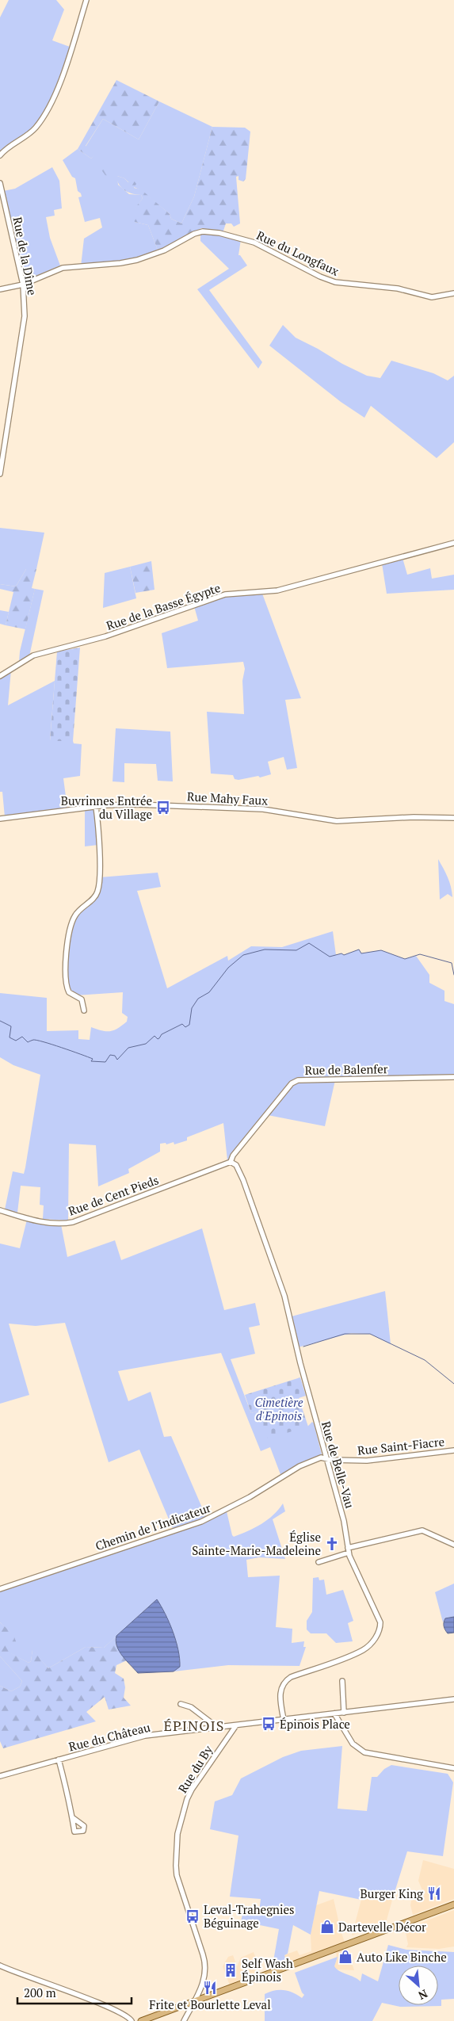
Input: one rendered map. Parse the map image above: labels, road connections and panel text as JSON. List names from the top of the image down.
{
  "streets": {
    "street": [
      "Rue du Longfaux",
      "Rue de la Dîme",
      "Rue de la Basse Égypte",
      "Rue Mahy Faux",
      "Rue de Balenfer",
      "Rue de Cent Pieds",
      "Rue Saint-Fiacre",
      "Rue de Belle-Vau",
      "Chemin de l'Indicateur",
      "Rue du Château",
      "Rue du By"
    ]
  },
  "crossings": [
    ["Rue du Longfaux", "Rue de la Dîme"],
    ["Rue de Balenfer", "Rue de Cent Pieds"],
    ["Rue de Balenfer", "Rue de Belle-Vau"],
    ["Rue de Cent Pieds", "Rue de Belle-Vau"],
    ["Rue Saint-Fiacre", "Rue de Belle-Vau"],
    ["Rue Saint-Fiacre", "Chemin de l'Indicateur"],
    ["Rue de Belle-Vau", "Chemin de l'Indicateur"],
    ["Rue du Château", "Rue du By"]
  ],
  "districts": ["ÉPINOIS"],
  "parks": ["Cimetière d'Epinois"],
  "places": {
    "bus stop": ["Buvrinnes Entrée du Village", "Épinois Place", "Leval-Trahegnies Béguinage"],
    "church": ["Église Sainte-Marie-Madeleine"],
    "restaurant": ["Burger King", "Frite et Bourlette Leval"],
    "shop": ["Dartevelle Décor", "Auto Like Binche"],
    "building": ["Self Wash Épinois"]
  },
  "scale_bar": "200 m",
  "north": "bottom right"
}
